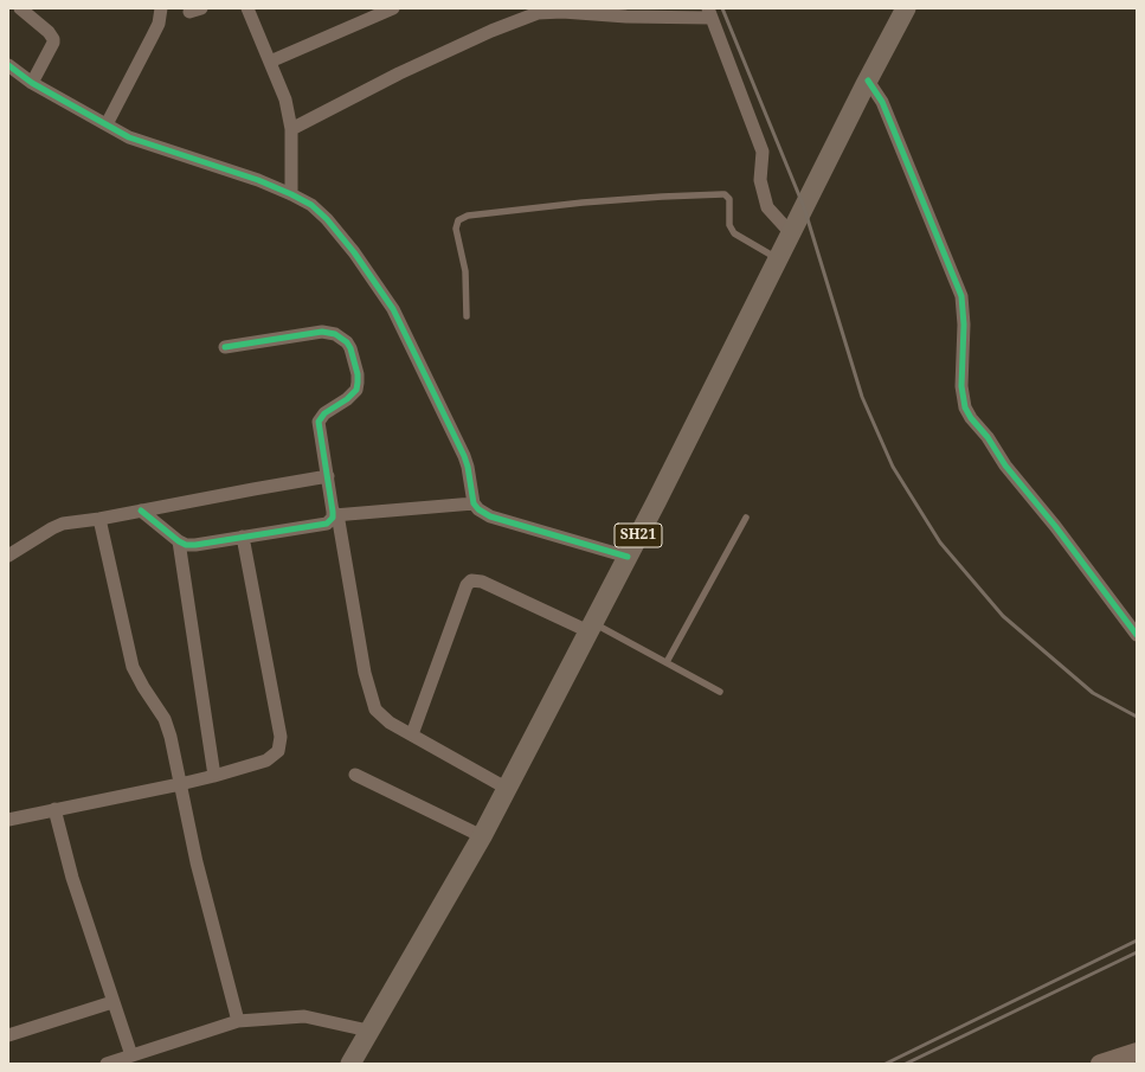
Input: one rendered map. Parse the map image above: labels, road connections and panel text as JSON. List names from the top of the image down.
{
  "streets": {
    "main road": ["SH21"]
  }
}
